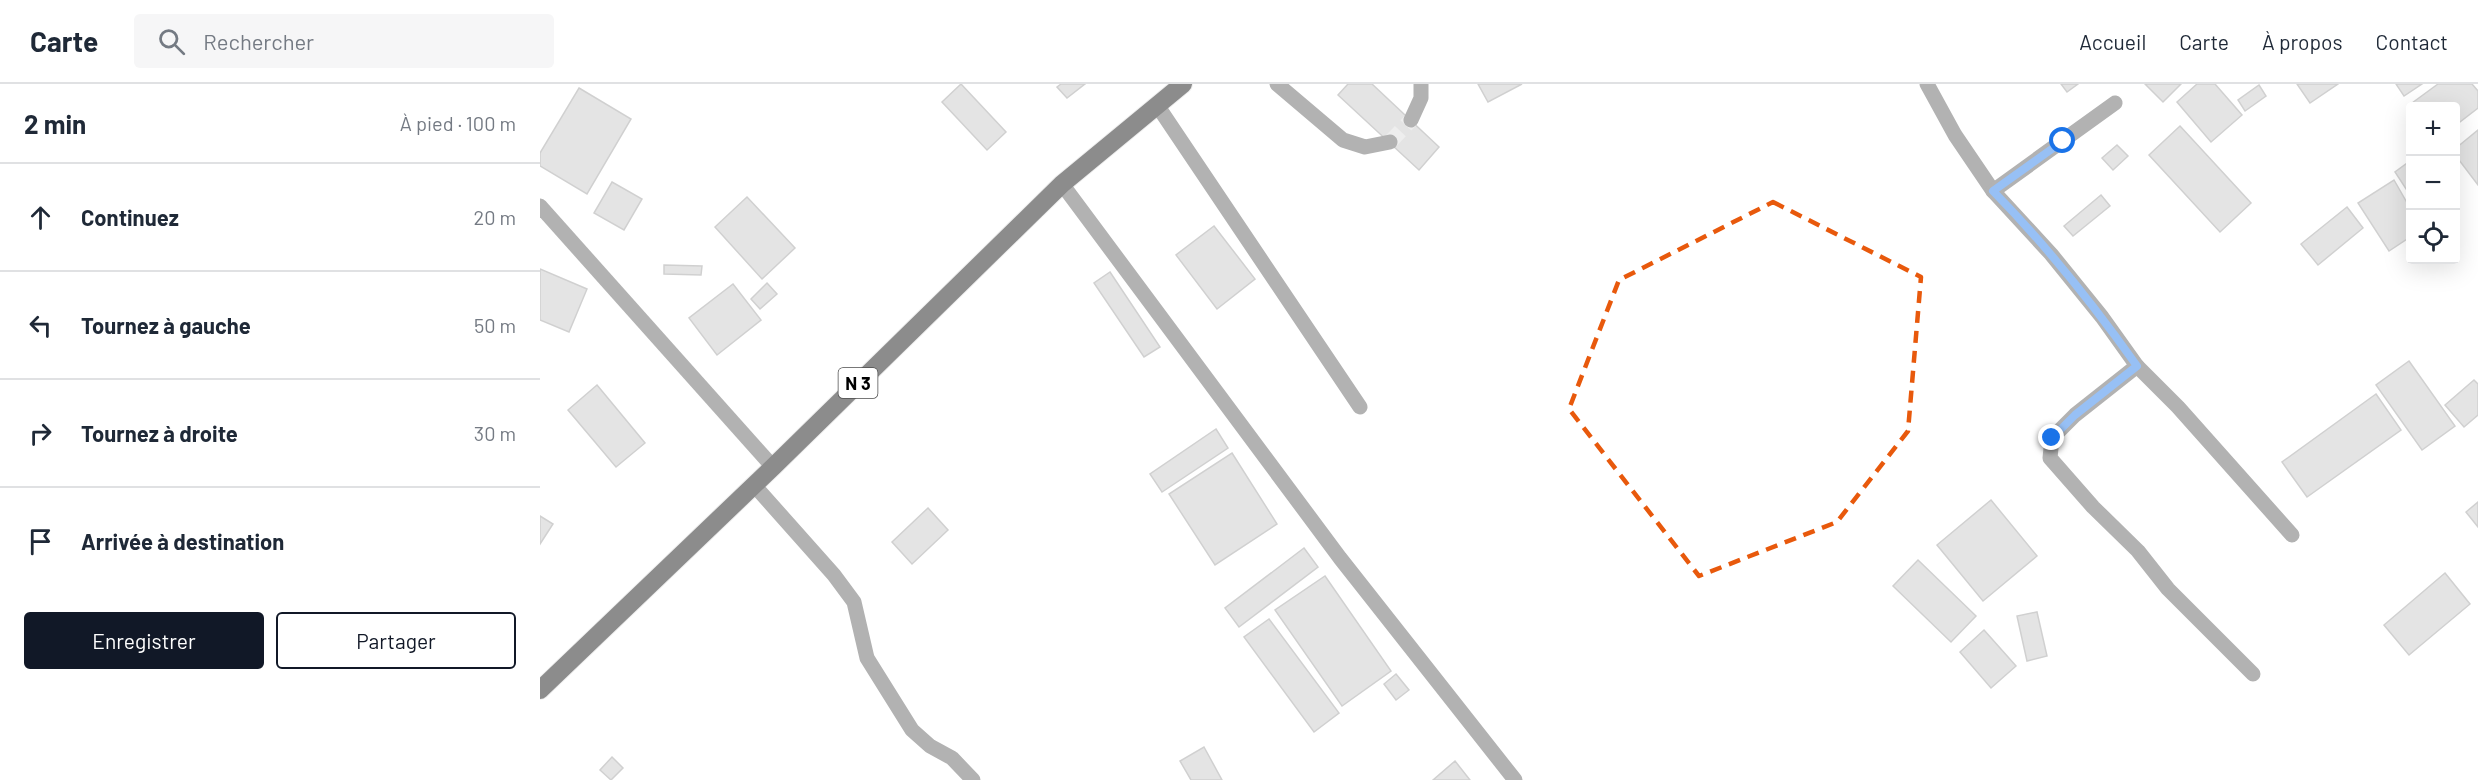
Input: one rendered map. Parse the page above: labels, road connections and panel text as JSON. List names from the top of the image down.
{
  "streets": {
    "highway": ["N 3"]
  },
  "page": {
    "header": "Carte",
    "search": "Rechercher",
    "nav": [
      "Accueil",
      "Carte",
      "À propos",
      "Contact"
    ],
    "heading": ["2 min", "À pied · 100 m"],
    "map_buttons": ["+", "−"],
    "list": [
      ["Continuez", "20 m"],
      ["Tournez à gauche", "50 m"],
      ["Tournez à droite", "30 m"],
      "Arrivée à destination"
    ],
    "buttons": ["Enregistrer", "Partager"]
  }
}
